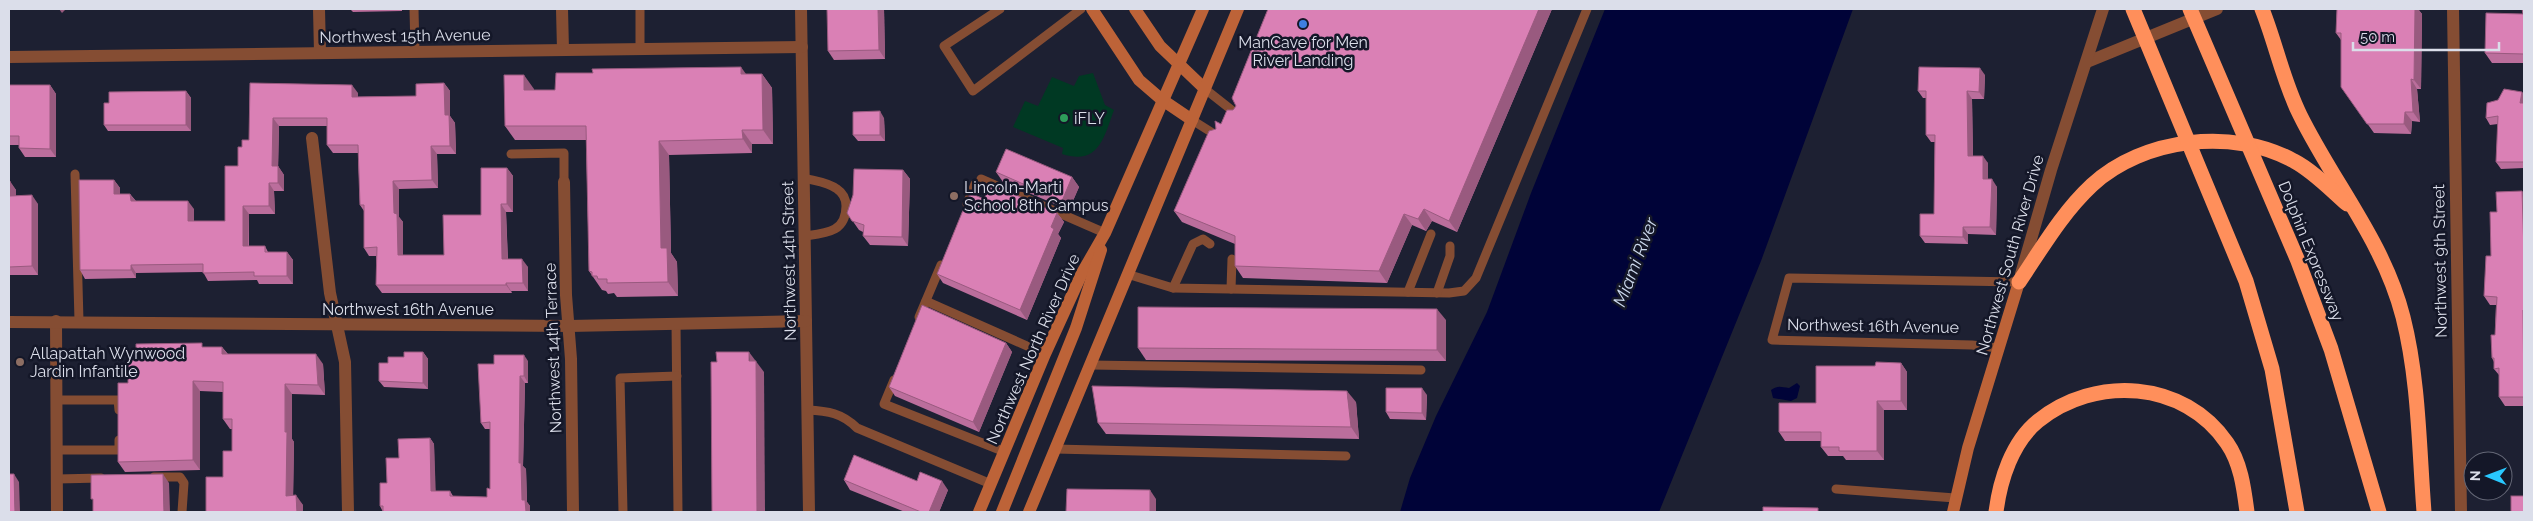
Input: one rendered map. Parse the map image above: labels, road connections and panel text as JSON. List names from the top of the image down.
{
  "streets": {
    "highway": ["Dolphin Expressway"],
    "main road": ["Northwest South River Drive", "Northwest North River Drive"],
    "street": [
      "Northwest 15th Avenue",
      "Northwest 14th Street",
      "Northwest 9th Street",
      "Northwest 16th Avenue",
      "Northwest 14th Terrace"
    ]
  },
  "crossings": [
    ["Northwest 15th Avenue", "Northwest 14th Street"],
    ["Northwest South River Drive", "Northwest 16th Avenue"],
    ["Northwest 14th Street", "Northwest 16th Avenue"],
    ["Northwest 16th Avenue", "Northwest 14th Terrace"]
  ],
  "water": ["Miami River"],
  "places": [
    "ManCave for Men River Landing",
    "iFLY",
    "Lincoln-Marti School 8th Campus",
    "Allapattah Wynwood Jardin Infantile"
  ],
  "scale_bar": "50 m",
  "north": "left"
}
